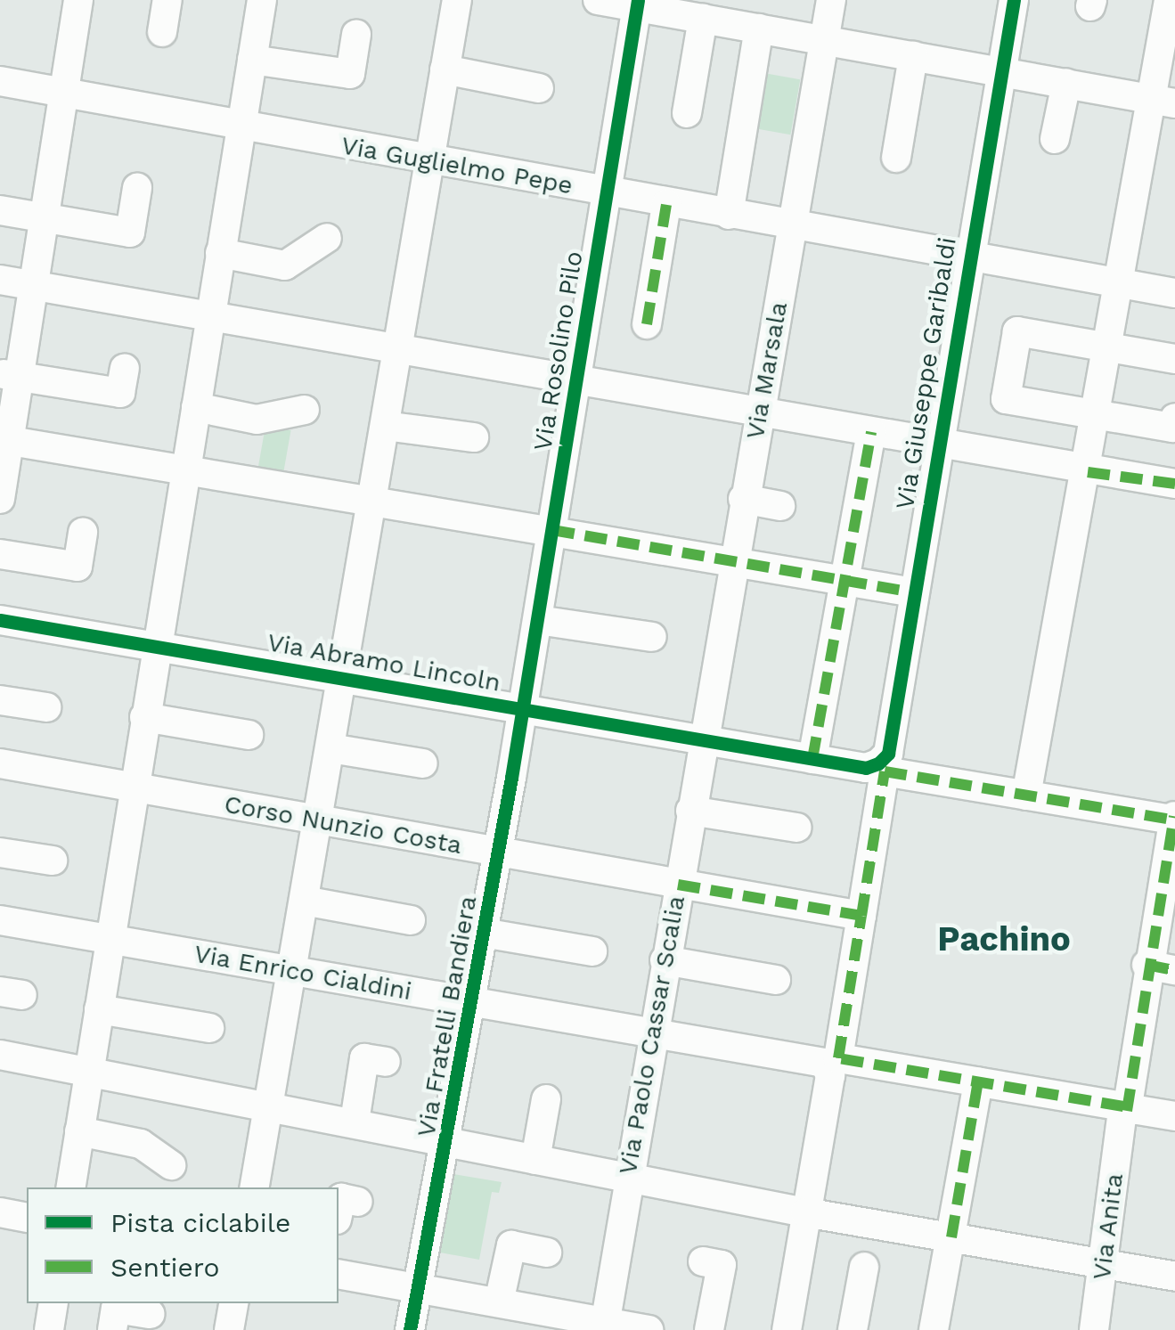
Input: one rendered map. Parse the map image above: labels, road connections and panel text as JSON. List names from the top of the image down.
{
  "streets": {
    "street": [
      "Via Guglielmo Pepe",
      "Via Rosolino Pilo",
      "Via Marsala",
      "Via Giuseppe Garibaldi",
      "Via Abramo Lincoln",
      "Corso Nunzio Costa",
      "Via Enrico Cialdini",
      "Via Fratelli Bandiera",
      "Via Paolo Cassar Scalia",
      "Via Anita"
    ]
  },
  "crossings": [
    ["Via Guglielmo Pepe", "Via Rosolino Pilo"],
    ["Via Guglielmo Pepe", "Via Marsala"],
    ["Via Guglielmo Pepe", "Via Giuseppe Garibaldi"],
    ["Via Rosolino Pilo", "Via Abramo Lincoln"],
    ["Via Rosolino Pilo", "Via Fratelli Bandiera"],
    ["Via Marsala", "Via Abramo Lincoln"],
    ["Via Marsala", "Via Paolo Cassar Scalia"],
    ["Via Giuseppe Garibaldi", "Via Abramo Lincoln"],
    ["Via Giuseppe Garibaldi", "Corso Nunzio Costa"],
    ["Via Giuseppe Garibaldi", "Via Enrico Cialdini"],
    ["Via Abramo Lincoln", "Via Fratelli Bandiera"],
    ["Via Abramo Lincoln", "Via Paolo Cassar Scalia"],
    ["Via Abramo Lincoln", "Via Anita"],
    ["Corso Nunzio Costa", "Via Fratelli Bandiera"],
    ["Corso Nunzio Costa", "Via Paolo Cassar Scalia"],
    ["Via Enrico Cialdini", "Via Fratelli Bandiera"],
    ["Via Enrico Cialdini", "Via Paolo Cassar Scalia"],
    ["Via Enrico Cialdini", "Via Anita"]
  ],
  "districts": ["Pachino"],
  "legend": ["Pista ciclabile", "Sentiero"]
}
